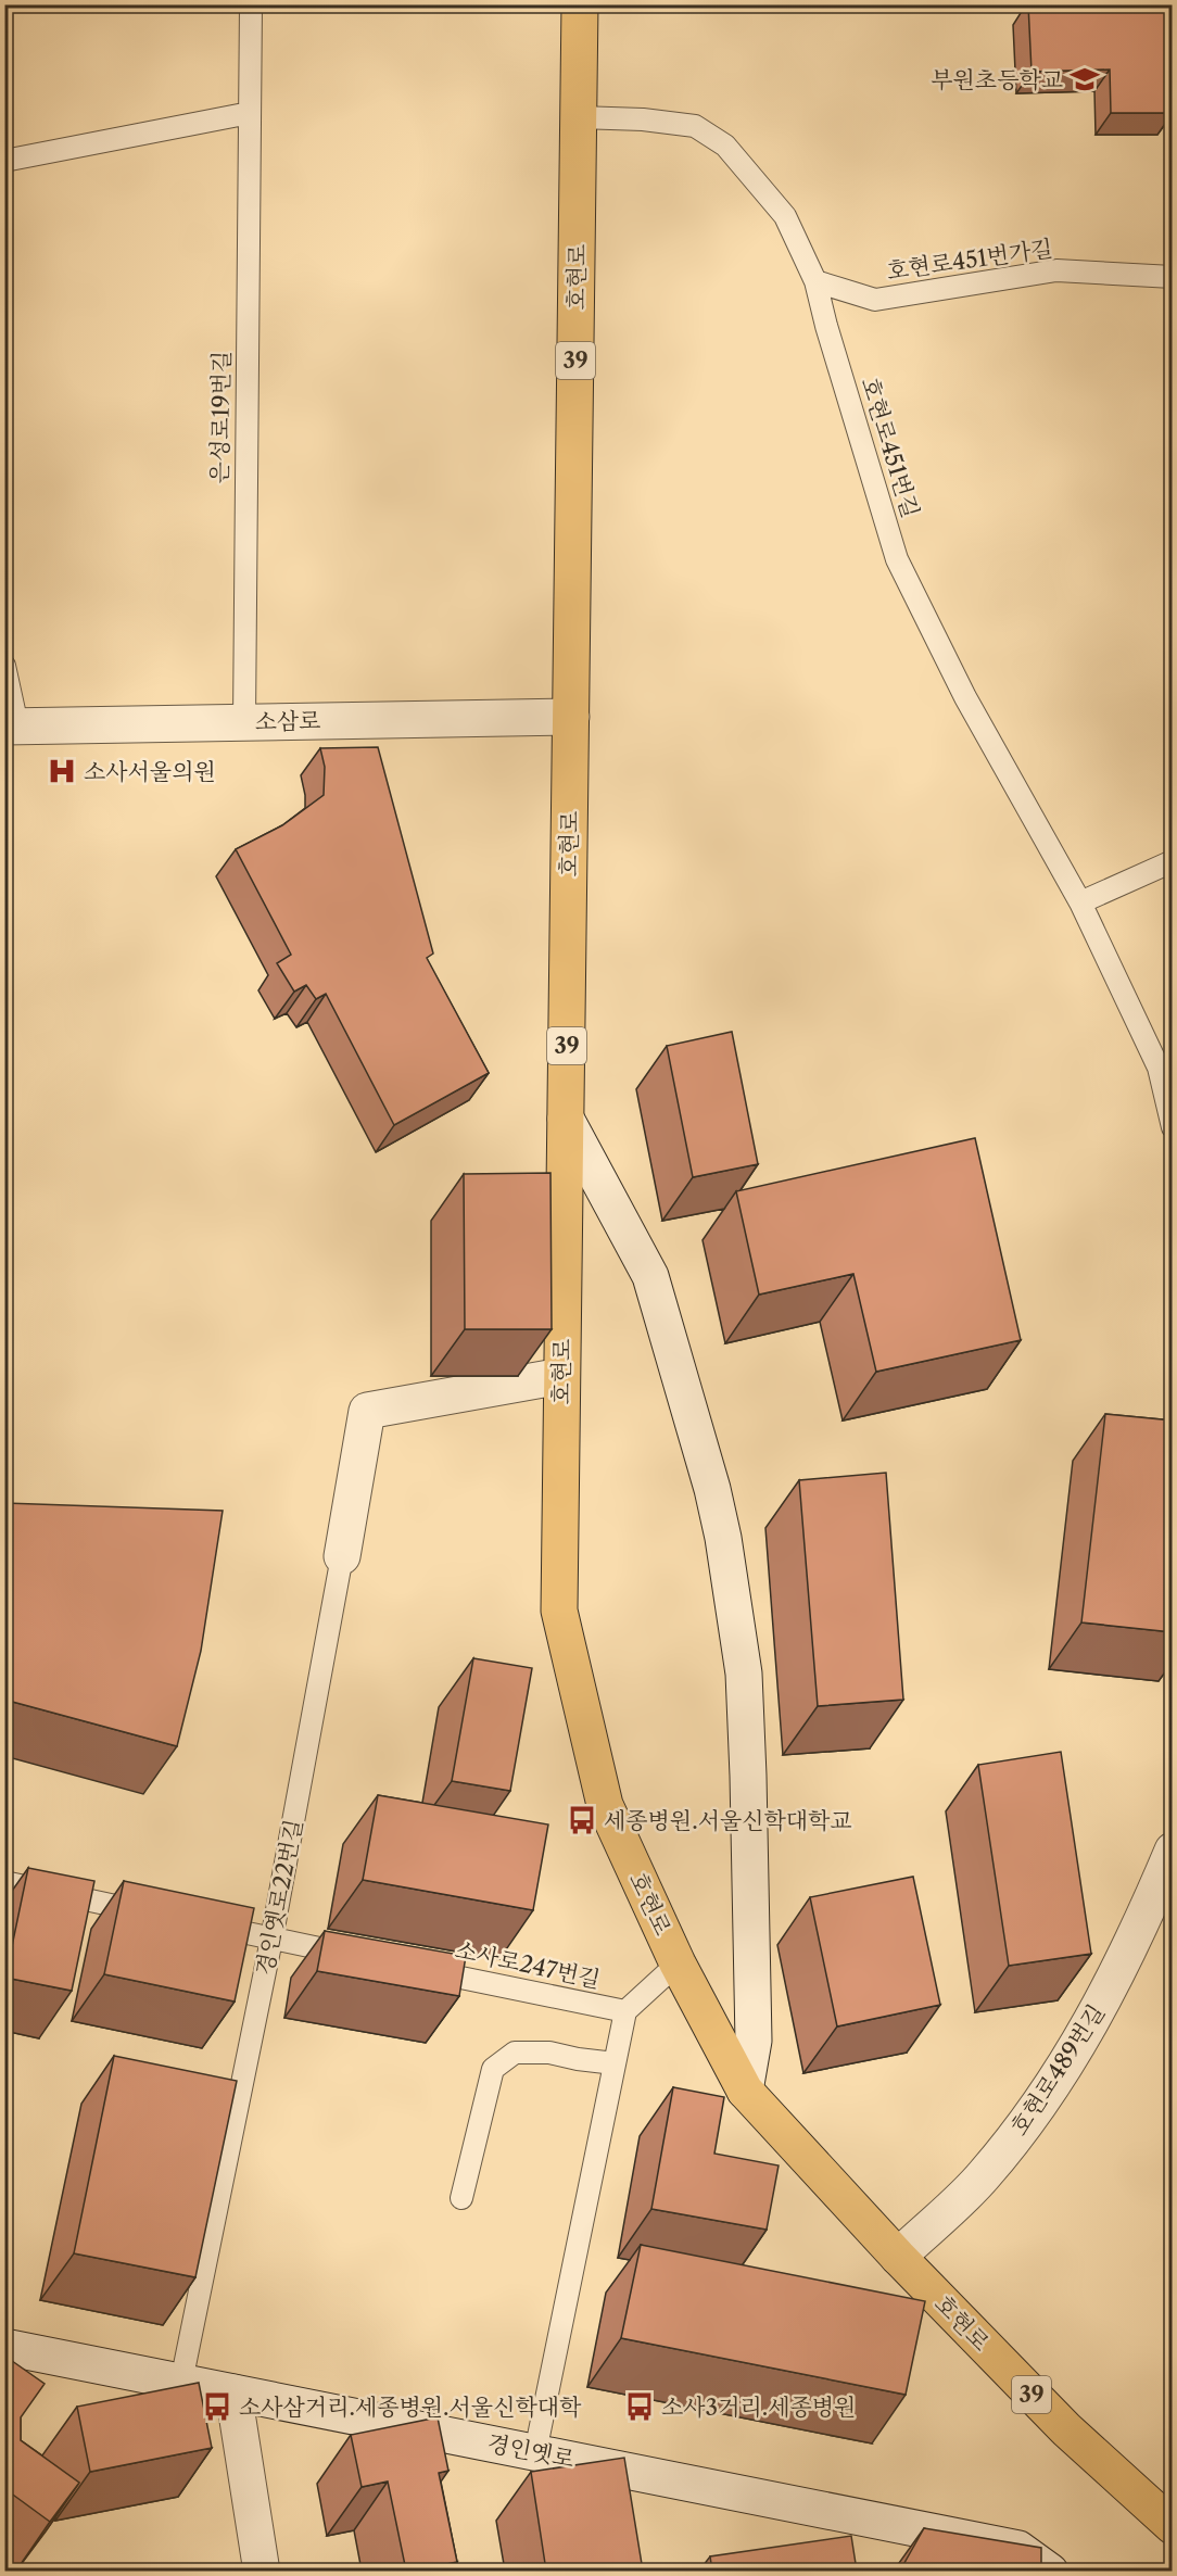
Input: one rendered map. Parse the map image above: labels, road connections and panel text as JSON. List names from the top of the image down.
{
  "streets": {
    "main road": ["호현로", "39"],
    "street": [
      "소삼로",
      "경인옛로22번길",
      "호현로489번길",
      "경인옛로"
    ],
    "lane": [
      "호현로451번가길",
      "은성로19번길",
      "호현로451번길",
      "소사로247번길"
    ]
  },
  "crossings": [
    ["호현로451번가길", "호현로451번길"],
    ["호현로", "호현로451번길"],
    ["호현로", "소삼로"],
    ["호현로", "경인옛로22번길"],
    ["호현로", "소사로247번길"],
    ["호현로", "호현로489번길"],
    ["은성로19번길", "소삼로"],
    ["경인옛로22번길", "경인옛로"]
  ],
  "places": {
    "school or university": ["부원초등학교"],
    "hospital": ["소사서울의원"],
    "bus stop": ["세종병원.서울신학대학교", "소사삼거리.세종병원.서울신학대학", "소사3거리.세종병원"]
  }
}
